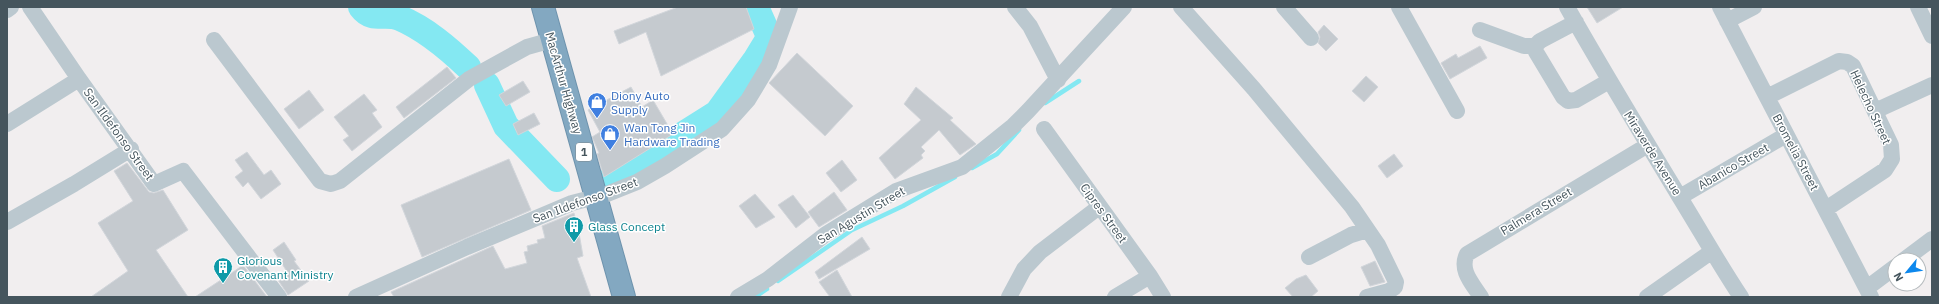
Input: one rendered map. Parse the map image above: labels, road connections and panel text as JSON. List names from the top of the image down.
{
  "streets": {
    "highway": ["MacArthur Highway", "1"],
    "street": [
      "Helecho Street",
      "San Ildefonso Street",
      "Bromelia Street",
      "Miraverde Avenue",
      "Abanico Street",
      "Palmera Street",
      "Cipres Street",
      "San Agustin Street"
    ]
  },
  "crossings": [
    ["MacArthur Highway", "San Ildefonso Street"],
    ["Helecho Street", "Bromelia Street"],
    ["Bromelia Street", "Abanico Street"],
    ["Miraverde Avenue", "Abanico Street"],
    ["Miraverde Avenue", "Palmera Street"]
  ],
  "places": {
    "shop": ["Diony Auto Supply", "Wan Tong Jin Hardware Trading"],
    "building": ["Glass Concept", "Glorious Covenant Ministry"]
  },
  "north": "bottom left"
}
